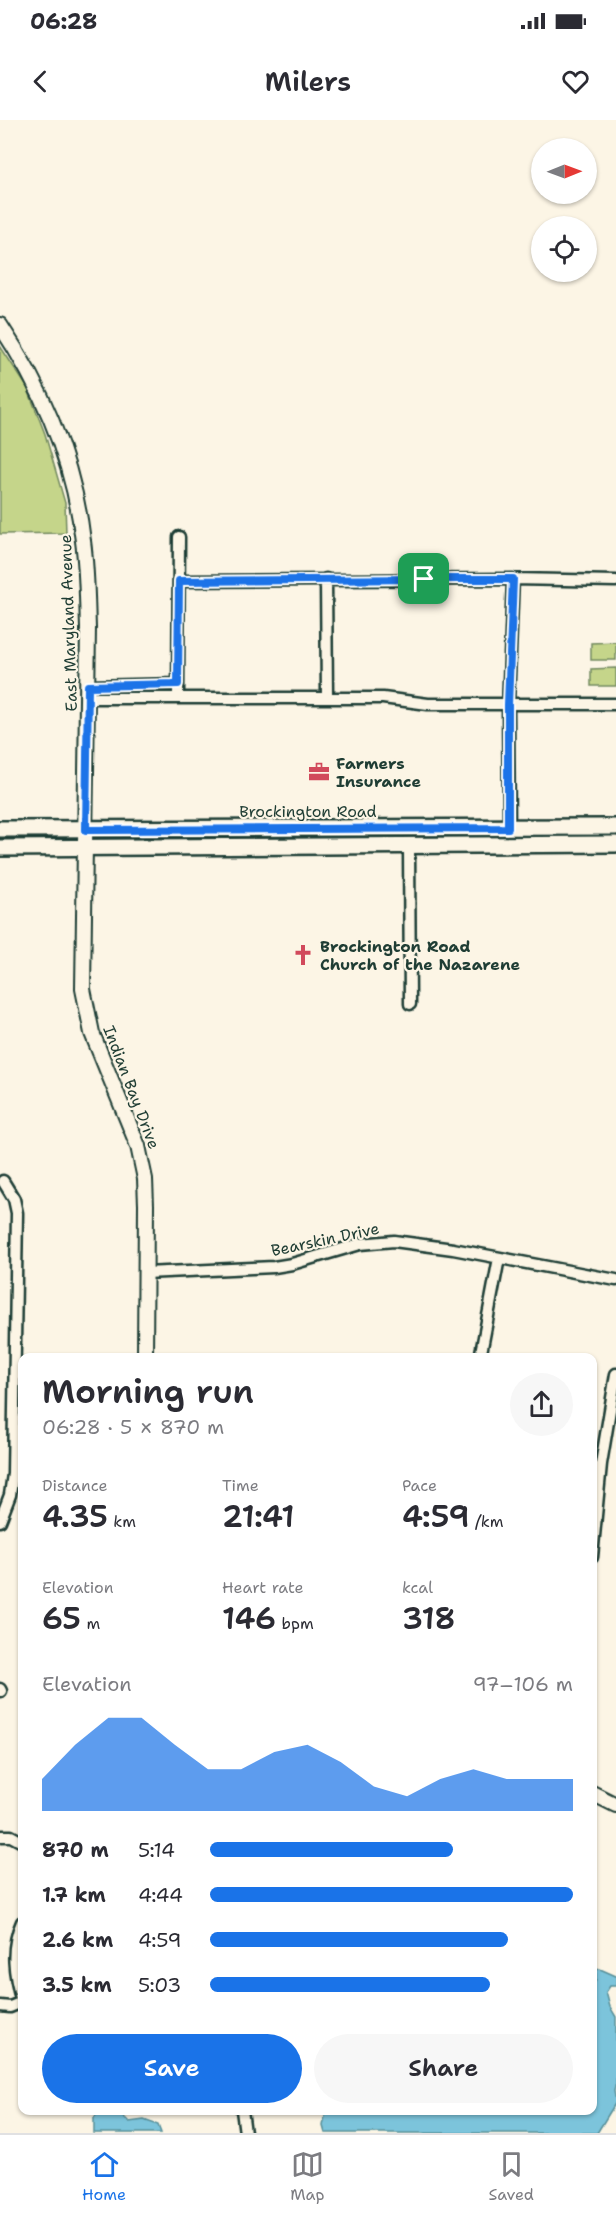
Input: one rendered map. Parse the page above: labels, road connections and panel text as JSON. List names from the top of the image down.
{
  "streets": {
    "main road": ["Brockington Road"],
    "street": ["East Maryland Avenue", "Indian Bay Drive", "Bearskin Drive"]
  },
  "crossings": [
    ["East Maryland Avenue", "Brockington Road"],
    ["East Maryland Avenue", "Indian Bay Drive"],
    ["Brockington Road", "Indian Bay Drive"],
    ["Indian Bay Drive", "Bearskin Drive"]
  ],
  "places": {
    "office": ["Farmers Insurance"],
    "church": ["Brockington Road Church of the Nazarene"]
  },
  "north": "right",
  "page": {
    "status": "06:28",
    "header": "Milers",
    "heading": ["Morning run", "06:28 · 5 × 870 m"],
    "stats": [
      ["Distance", "4.35 km"],
      ["Time", "21:41"],
      ["Pace", "4:59 /km"],
      ["Elevation", "65 m"],
      ["Heart rate", "146 bpm"],
      ["kcal", "318"]
    ],
    "chart": ["Elevation", "97–106 m"],
    "list": [
      {
        "name": "870 m",
        "note": "5:14"
      },
      {
        "name": "1.7 km",
        "note": "4:44"
      },
      {
        "name": "2.6 km",
        "note": "4:59"
      },
      {
        "name": "3.5 km",
        "note": "5:03"
      }
    ],
    "buttons": ["Save", "Share"],
    "tabs": ["Home", "Map", "Saved"]
  }
}
